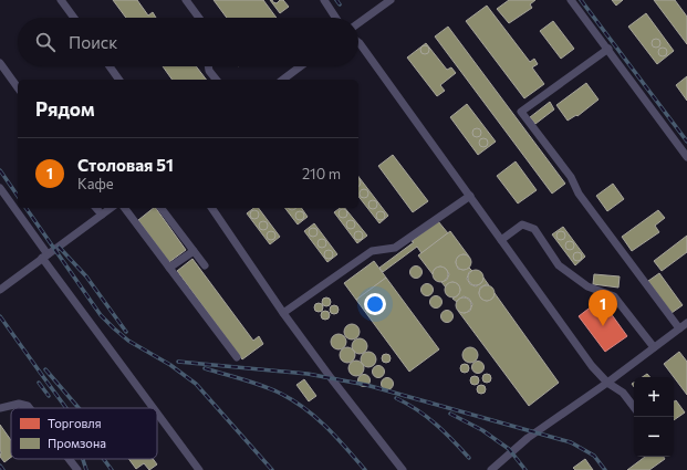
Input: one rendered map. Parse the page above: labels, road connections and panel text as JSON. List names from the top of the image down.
{
  "legend": ["Торговля", "Промзона"],
  "page": {
    "search": "Поиск",
    "heading": "Рядом",
    "list": [
      {
        "mark": "1",
        "name": "Столовая 51",
        "note": "Кафе",
        "value": "210 m"
      }
    ],
    "pins": "1",
    "map_buttons": ["+", "−"]
  }
}
